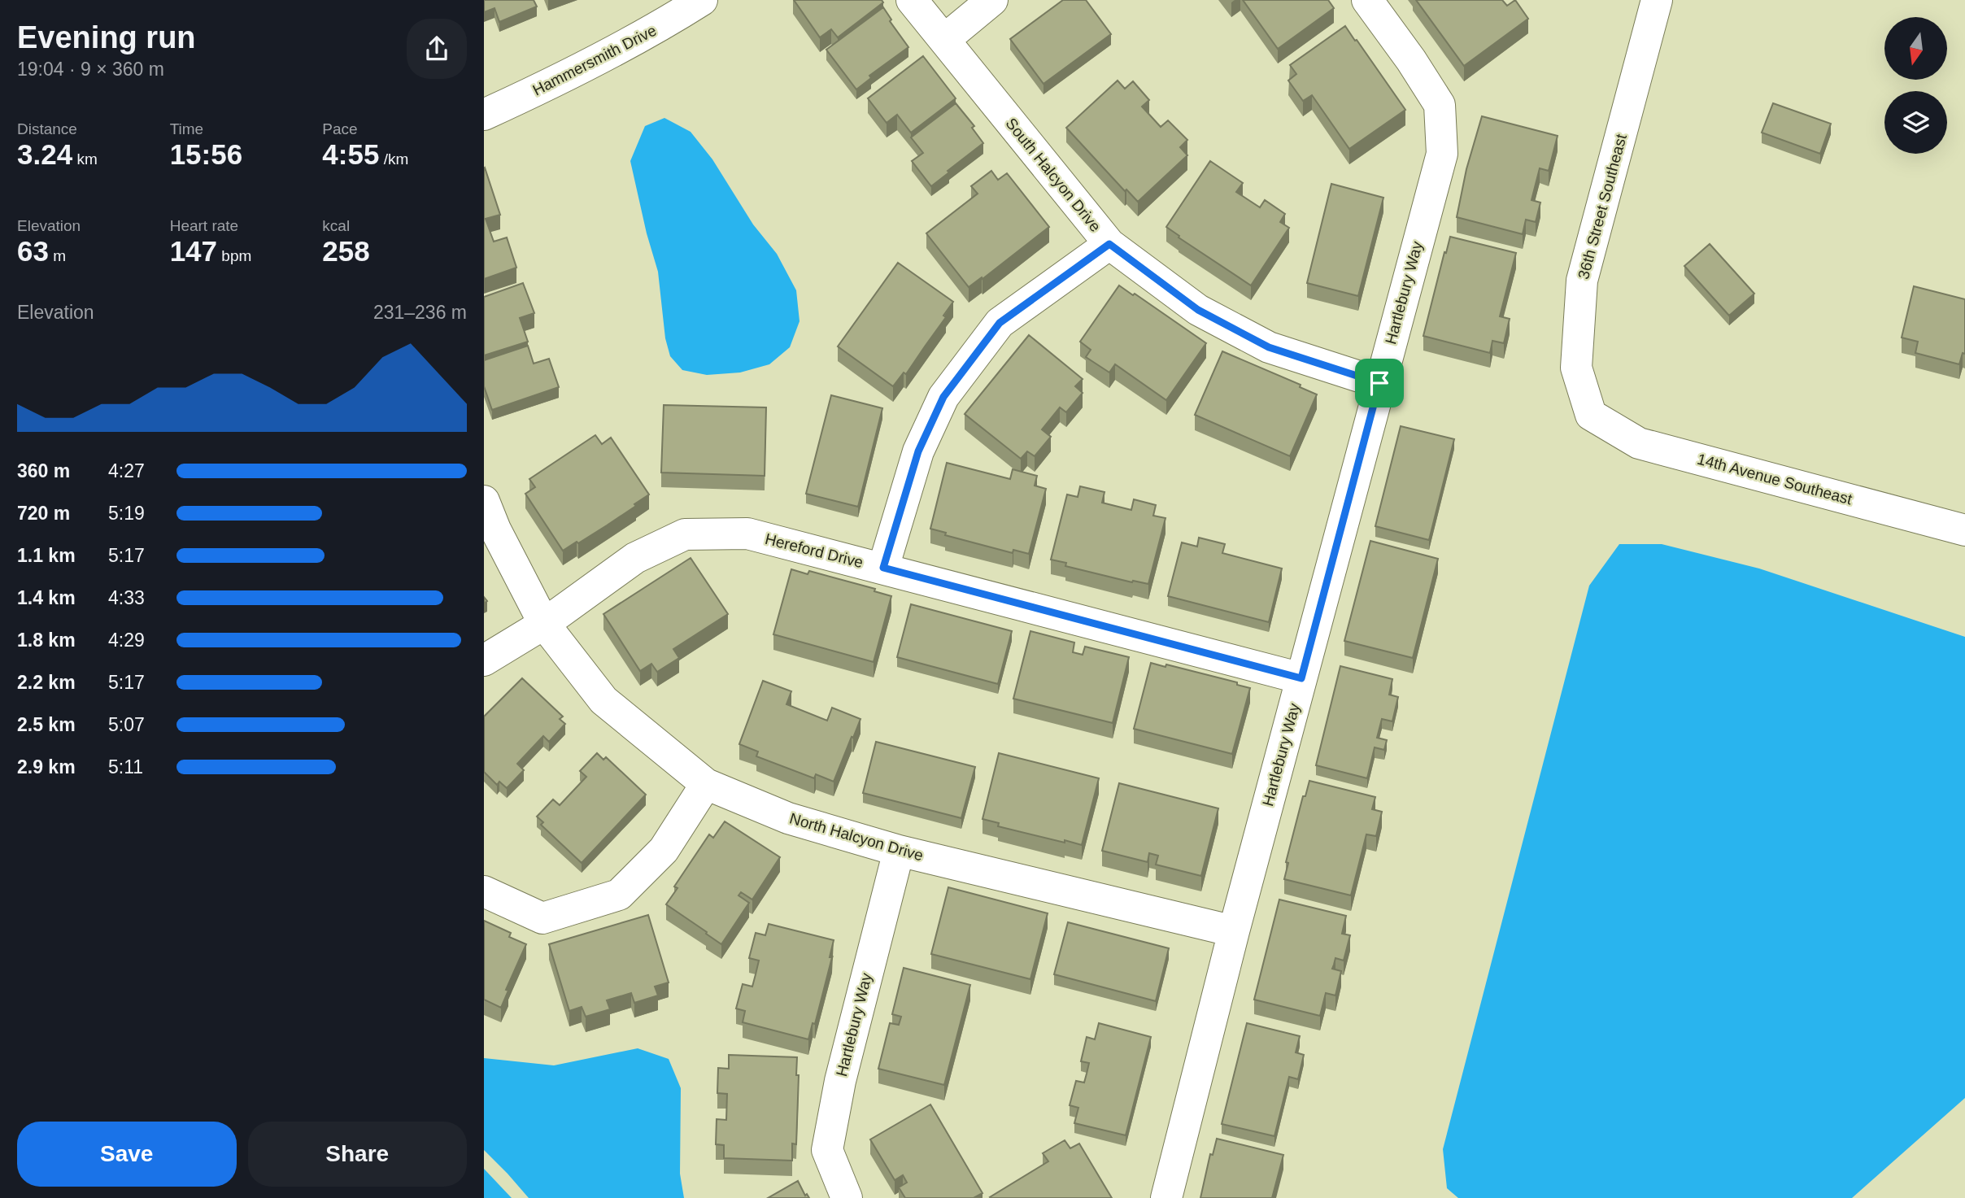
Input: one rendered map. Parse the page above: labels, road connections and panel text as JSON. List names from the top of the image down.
{
  "streets": {
    "street": [
      "Hammersmith Drive",
      "South Halcyon Drive",
      "36th Street Southeast",
      "Hartlebury Way",
      "14th Avenue Southeast",
      "Hereford Drive",
      "North Halcyon Drive"
    ]
  },
  "crossings": [
    ["South Halcyon Drive", "Hartlebury Way"],
    ["36th Street Southeast", "14th Avenue Southeast"],
    ["Hartlebury Way", "Hereford Drive"],
    ["Hartlebury Way", "North Halcyon Drive"],
    ["Hereford Drive", "North Halcyon Drive"]
  ],
  "north": "bottom",
  "page": {
    "heading": ["Evening run", "19:04 · 9 × 360 m"],
    "stats": [
      ["Distance", "3.24 km"],
      ["Time", "15:56"],
      ["Pace", "4:55 /km"],
      ["Elevation", "63 m"],
      ["Heart rate", "147 bpm"],
      ["kcal", "258"]
    ],
    "chart": ["Elevation", "231–236 m"],
    "list": [
      {
        "name": "360 m",
        "note": "4:27"
      },
      {
        "name": "720 m",
        "note": "5:19"
      },
      {
        "name": "1.1 km",
        "note": "5:17"
      },
      {
        "name": "1.4 km",
        "note": "4:33"
      },
      {
        "name": "1.8 km",
        "note": "4:29"
      },
      {
        "name": "2.2 km",
        "note": "5:17"
      },
      {
        "name": "2.5 km",
        "note": "5:07"
      },
      {
        "name": "2.9 km",
        "note": "5:11"
      }
    ],
    "buttons": ["Save", "Share"]
  }
}
